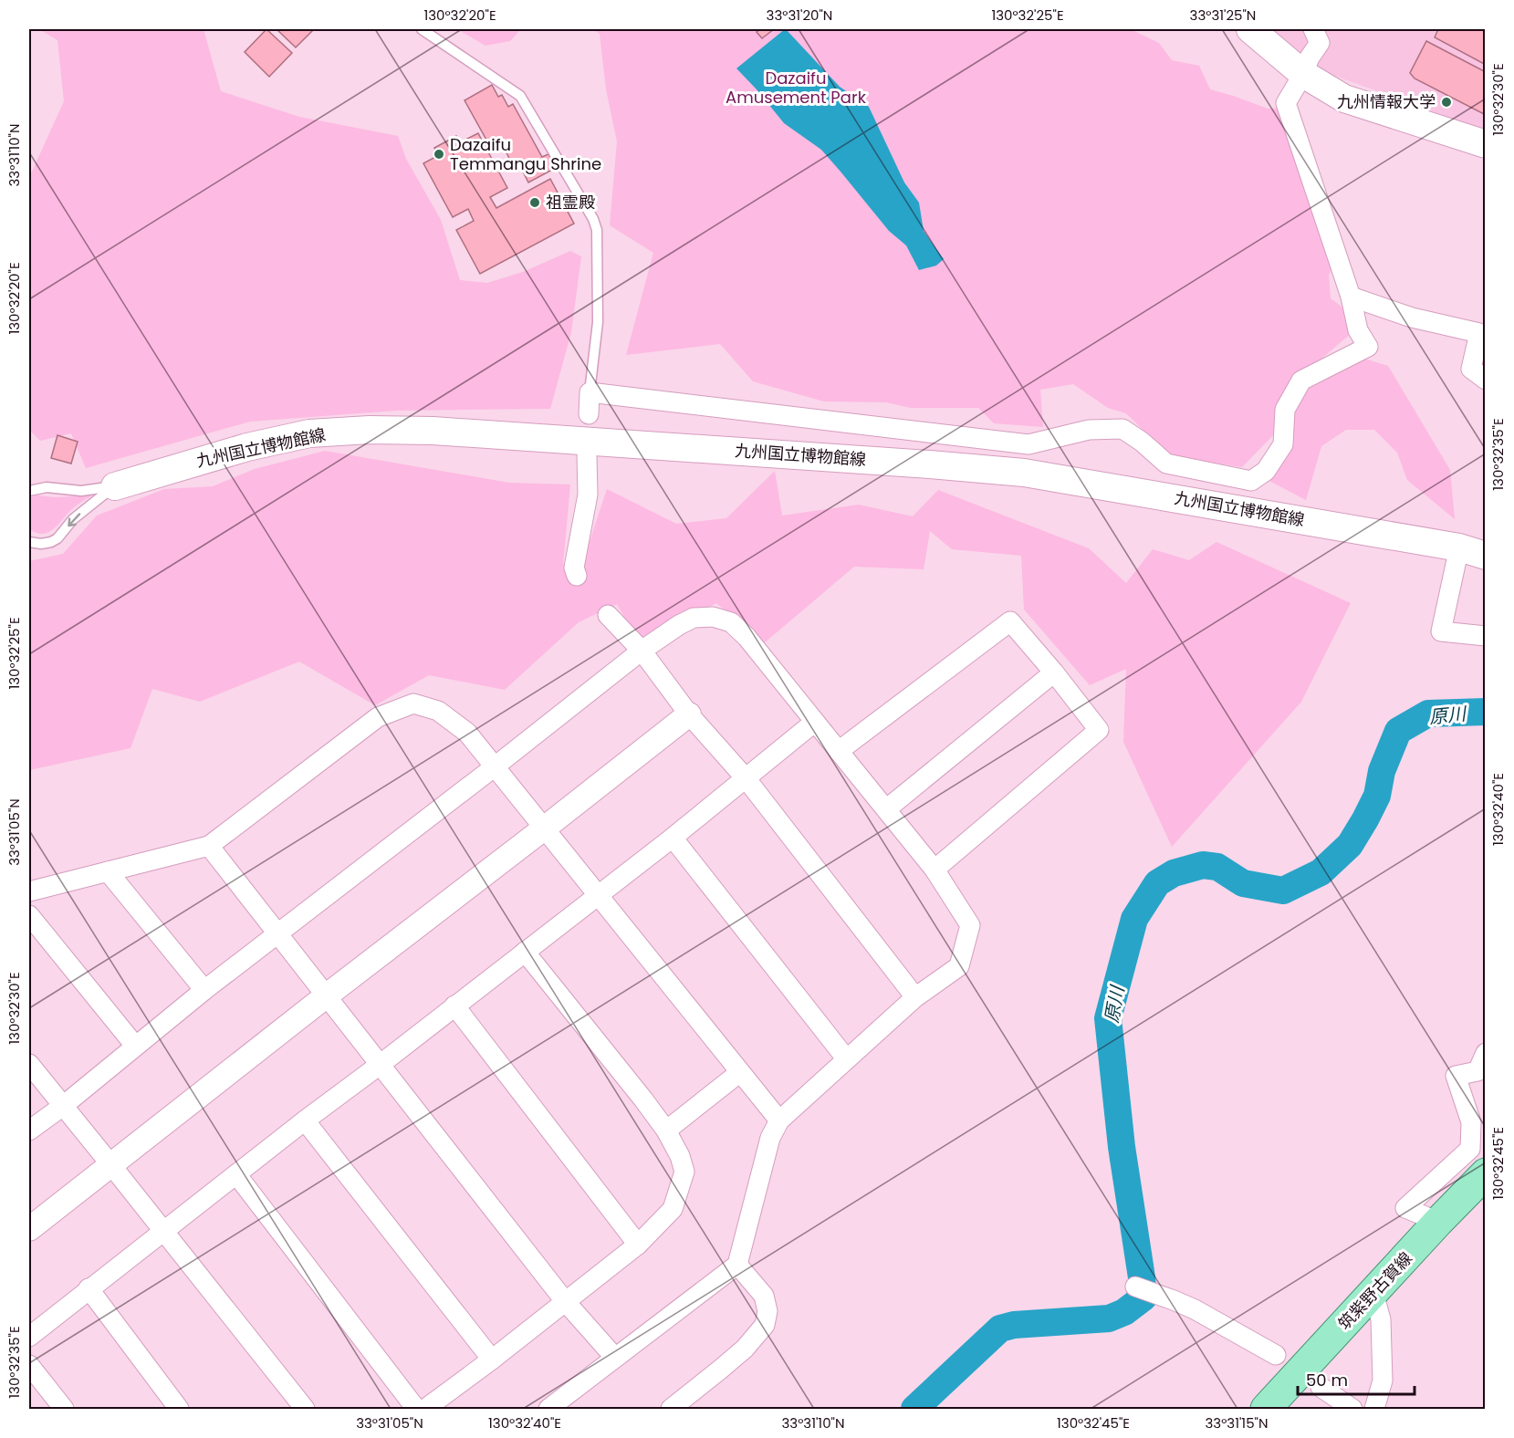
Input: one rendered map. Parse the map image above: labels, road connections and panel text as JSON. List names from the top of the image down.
{
  "streets": {
    "main road": ["九州国立博物館線", "筑紫野古賀線"]
  },
  "water": ["原川"],
  "parks": ["Dazaifu Amusement Park"],
  "places": ["九州情報大学", "Dazaifu Temmangu Shrine", "祖霊殿"],
  "scale_bar": "50 m",
  "coordinates": [
    "130°32'20\"E",
    "33°31'20\"N",
    "130°32'25\"E",
    "33°31'25\"N",
    "130°32'30\"E",
    "33°31'10\"N",
    "130°32'35\"E",
    "130°32'40\"E",
    "33°31'05\"N",
    "130°32'45\"E",
    "33°31'15\"N"
  ]
}
